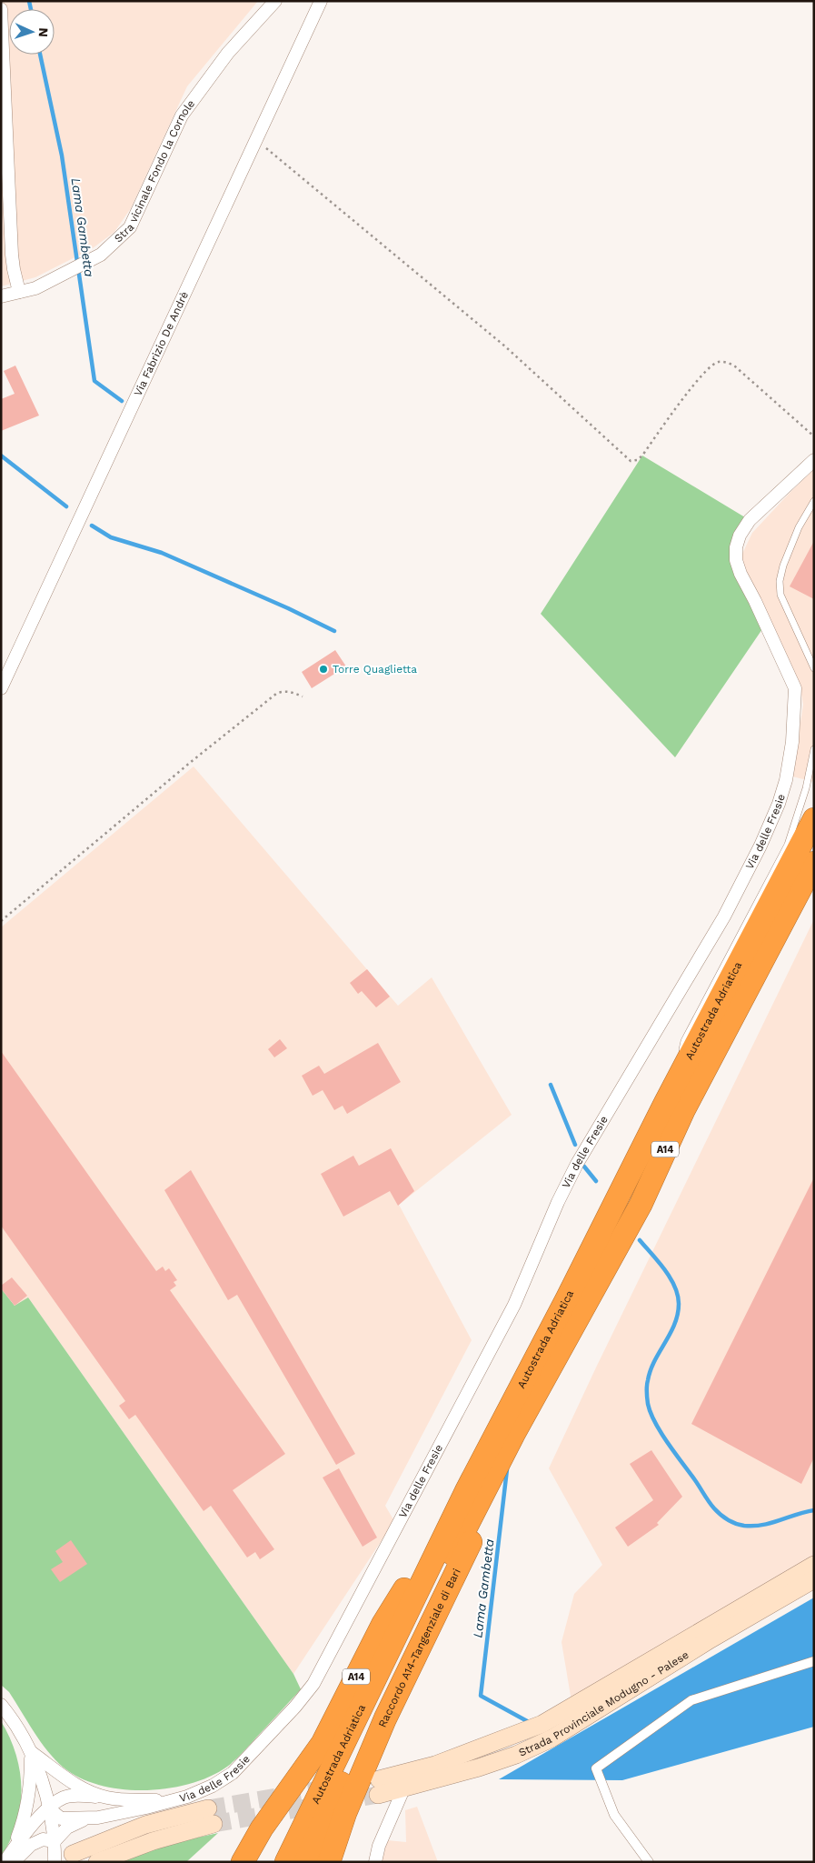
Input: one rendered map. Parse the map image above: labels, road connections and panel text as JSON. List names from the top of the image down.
{
  "streets": {
    "highway": ["Autostrada Adriatica", "A14", "Raccordo A14-Tangenziale di Bari"],
    "main road": ["Strada Provinciale Modugno - Palese"],
    "street": ["Stra vicinale Fondo la Cornole", "Via Fabrizio De Andrè", "Via delle Fresie"]
  },
  "crossings": [
    ["Autostrada Adriatica", "A14"],
    ["Autostrada Adriatica", "Raccordo A14-Tangenziale di Bari"]
  ],
  "water": ["Lama Gambetta"],
  "places": ["Torre Quaglietta"],
  "north": "right"
}
